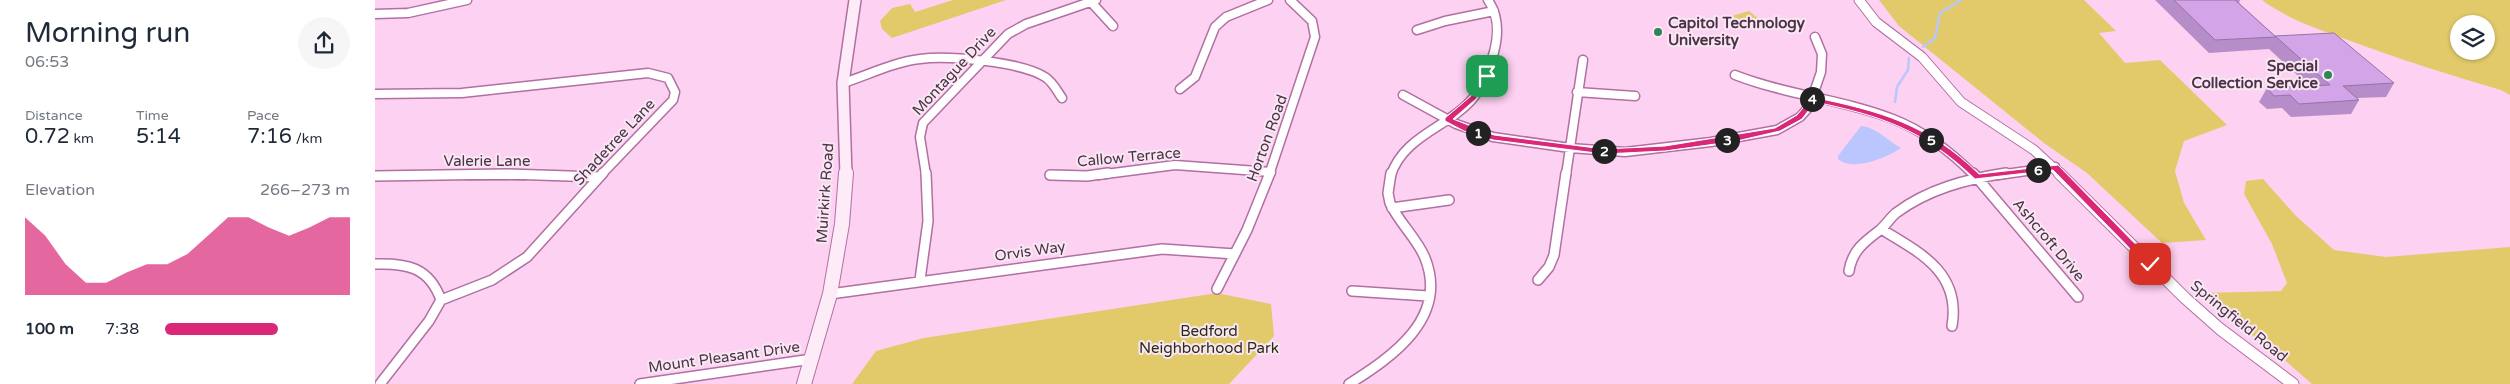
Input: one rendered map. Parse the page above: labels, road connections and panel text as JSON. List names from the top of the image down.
{
  "streets": {
    "main road": ["Muirkirk Road"],
    "street": [
      "Montague Drive",
      "Horton Road",
      "Shadetree Lane",
      "Callow Terrace",
      "Valerie Lane",
      "Ashcroft Drive",
      "Orvis Way",
      "Springfield Road",
      "Mount Pleasant Drive"
    ]
  },
  "crossings": [
    ["Montague Drive", "Orvis Way"],
    ["Horton Road", "Callow Terrace"],
    ["Horton Road", "Orvis Way"],
    ["Shadetree Lane", "Valerie Lane"],
    ["Muirkirk Road", "Orvis Way"],
    ["Muirkirk Road", "Mount Pleasant Drive"]
  ],
  "parks": ["Bedford Neighborhood Park"],
  "places": ["Capitol Technology University", "Special Collection Service"],
  "page": {
    "heading": ["Morning run", "06:53"],
    "stats": [
      ["Distance", "0.72 km"],
      ["Time", "5:14"],
      ["Pace", "7:16 /km"]
    ],
    "pins": [
      "4",
      "1",
      "3",
      "5",
      "2",
      "6"
    ],
    "chart": ["Elevation", "266–273 m"],
    "list": [
      {
        "name": "100 m",
        "note": "7:38"
      }
    ]
  }
}
